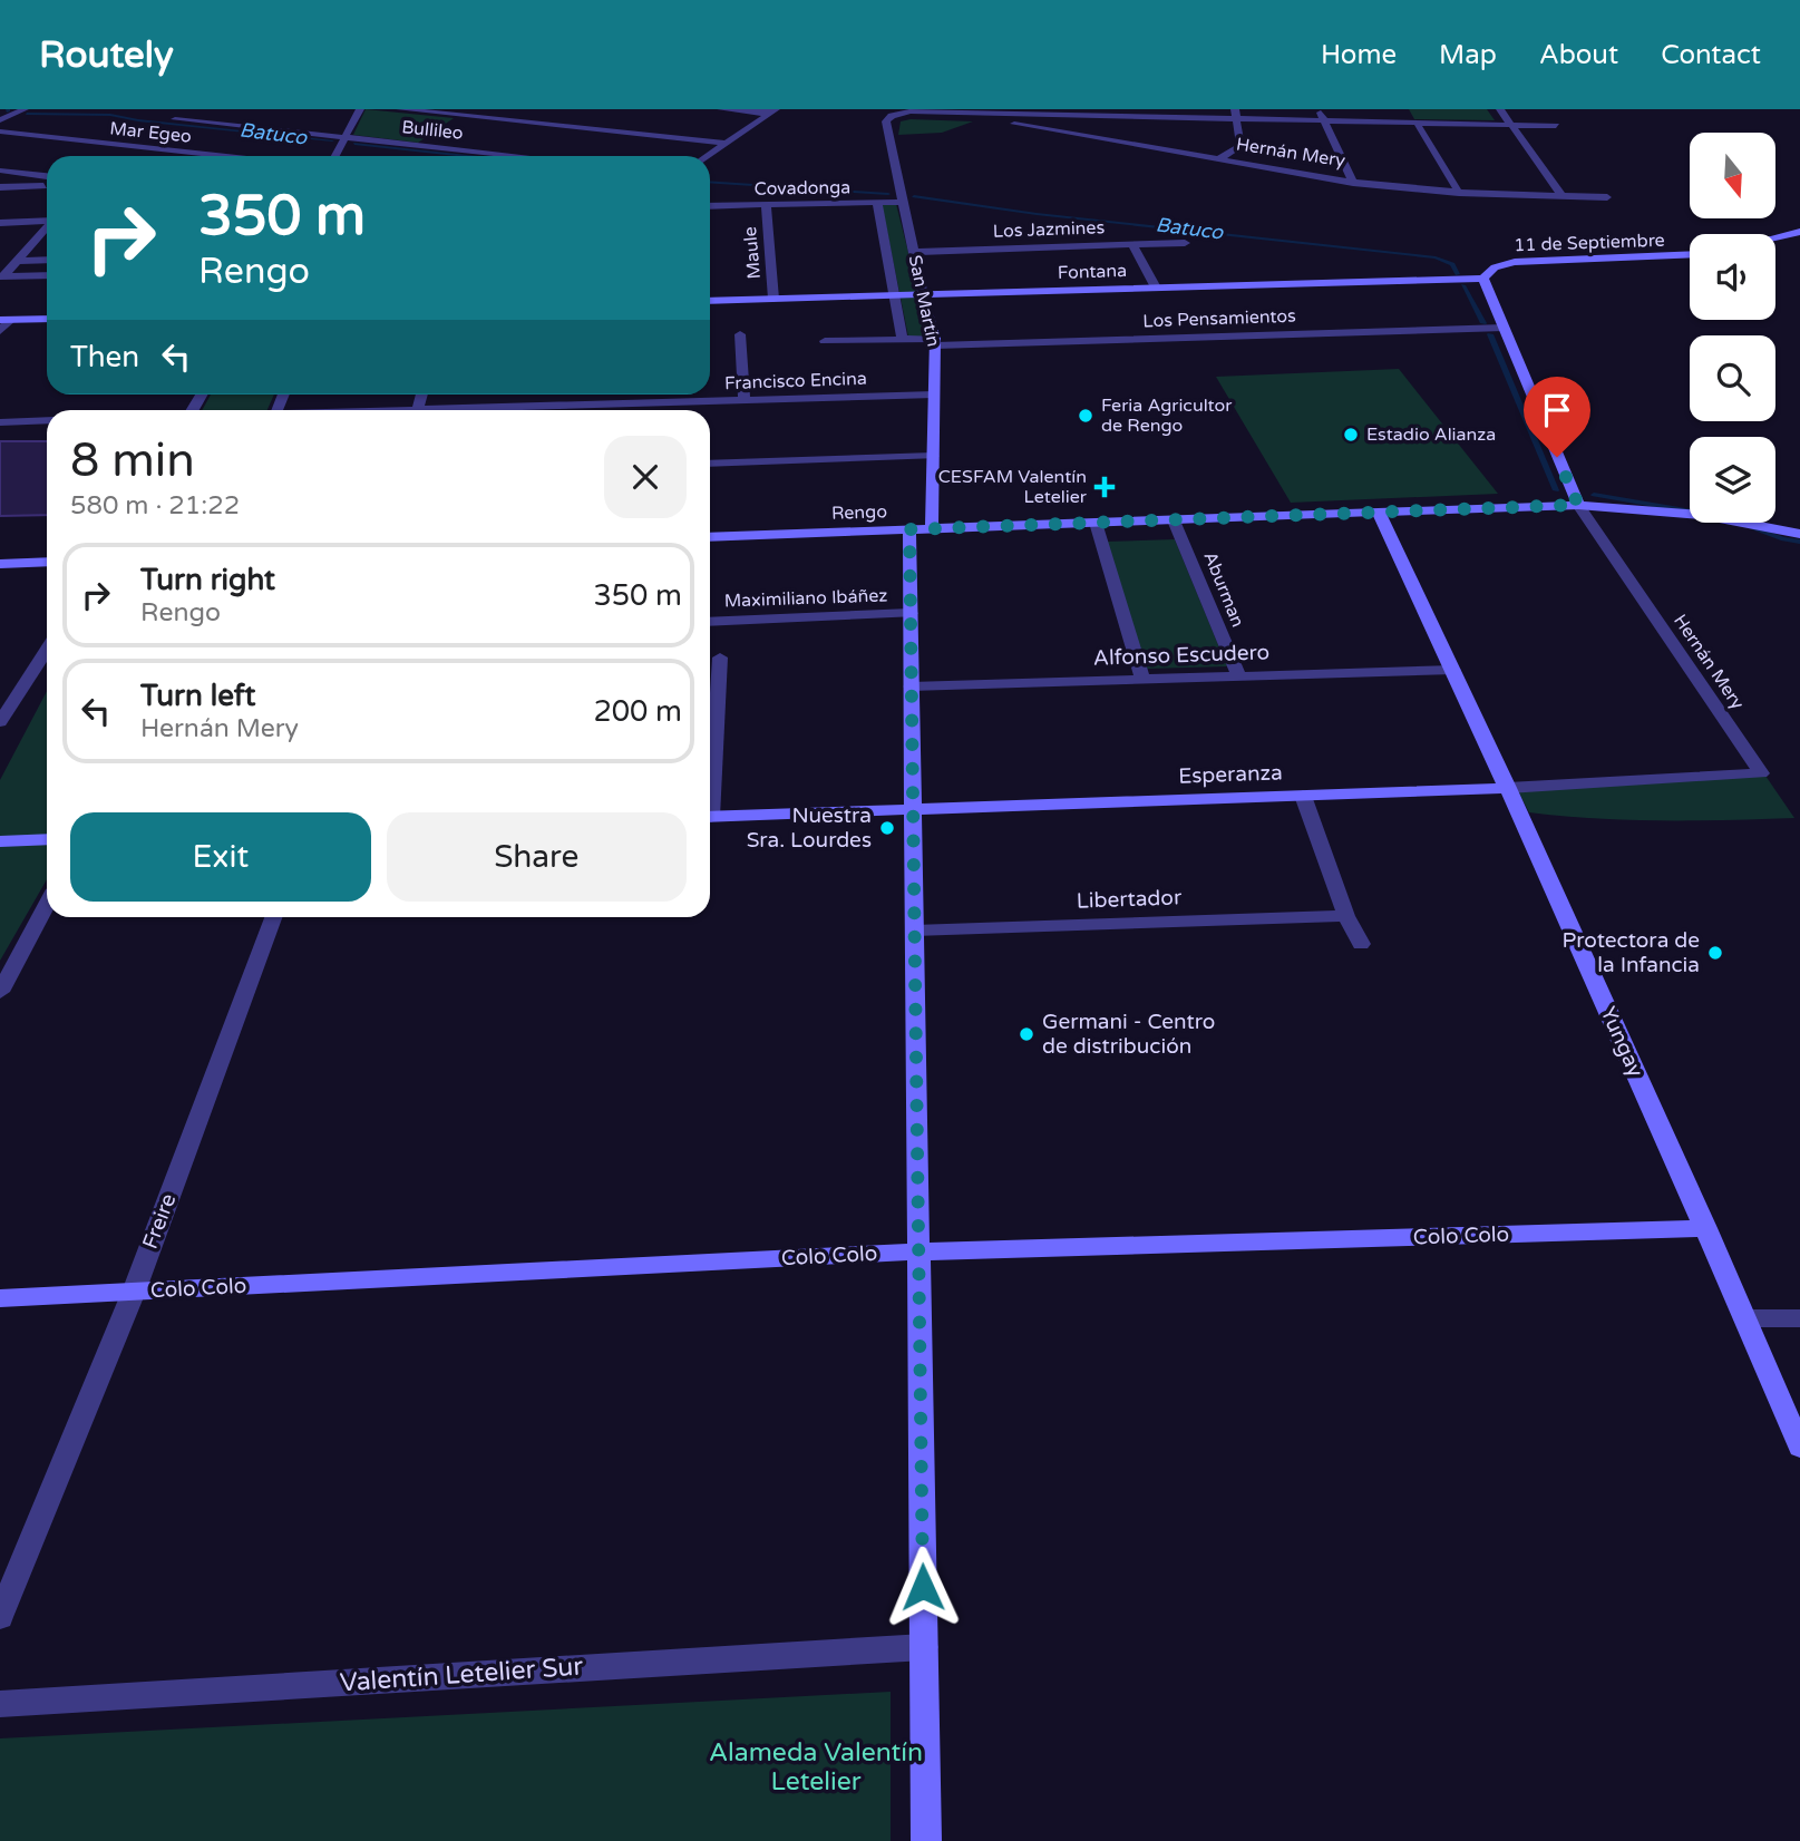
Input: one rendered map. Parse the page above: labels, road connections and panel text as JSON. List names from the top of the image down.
{
  "streets": {
    "main road": [
      "Hernán Mery",
      "11 de Septiembre",
      "Fontana",
      "San Martín",
      "Rengo",
      "Esperanza",
      "Yungay",
      "Colo Colo"
    ],
    "street": [
      "Bullileo",
      "Mar Egeo",
      "Covadonga",
      "Los Jazmines",
      "Maule",
      "Los Pensamientos",
      "Francisco Encina",
      "Aburman",
      "Maximiliano Ibáñez",
      "Alfonso Escudero",
      "Libertador",
      "Freire",
      "Valentín Letelier Sur"
    ]
  },
  "crossings": [
    ["Hernán Mery", "11 de Septiembre"],
    ["Hernán Mery", "Fontana"],
    ["Hernán Mery", "San Martín"],
    ["Hernán Mery", "Los Pensamientos"],
    ["Hernán Mery", "Rengo"],
    ["Hernán Mery", "Esperanza"],
    ["Covadonga", "Maule"],
    ["Covadonga", "San Martín"],
    ["Los Jazmines", "San Martín"],
    ["11 de Septiembre", "Fontana"],
    ["Maule", "Fontana"],
    ["Fontana", "San Martín"],
    ["San Martín", "Los Pensamientos"],
    ["San Martín", "Francisco Encina"],
    ["San Martín", "Rengo"],
    ["San Martín", "Maximiliano Ibáñez"],
    ["San Martín", "Alfonso Escudero"],
    ["San Martín", "Esperanza"],
    ["San Martín", "Libertador"],
    ["San Martín", "Colo Colo"],
    ["San Martín", "Valentín Letelier Sur"],
    ["Rengo", "Aburman"],
    ["Rengo", "Yungay"],
    ["Aburman", "Alfonso Escudero"],
    ["Alfonso Escudero", "Yungay"],
    ["Esperanza", "Yungay"],
    ["Yungay", "Colo Colo"],
    ["Freire", "Colo Colo"]
  ],
  "water": ["Batuco"],
  "parks": ["Alameda Valentín Letelier"],
  "places": {
    "other": [
      "Feria Agricultor de Rengo",
      "Estadio Alianza",
      "Nuestra Sra. Lourdes",
      "Protectora de la Infancia",
      "Germani - Centro de distribución"
    ],
    "health": ["CESFAM Valentín Letelier"]
  },
  "north": "bottom",
  "page": {
    "header": "Routely",
    "nav": [
      "Home",
      "Map",
      "About",
      "Contact"
    ],
    "turn": ["350 m", "Rengo"],
    "then": "Then",
    "heading": ["8 min", "580 m · 21:22"],
    "list": [
      {
        "name": "Turn right",
        "note": "Rengo",
        "value": "350 m"
      },
      {
        "name": "Turn left",
        "note": "Hernán Mery",
        "value": "200 m"
      }
    ],
    "buttons": ["Exit", "Share"]
  }
}
